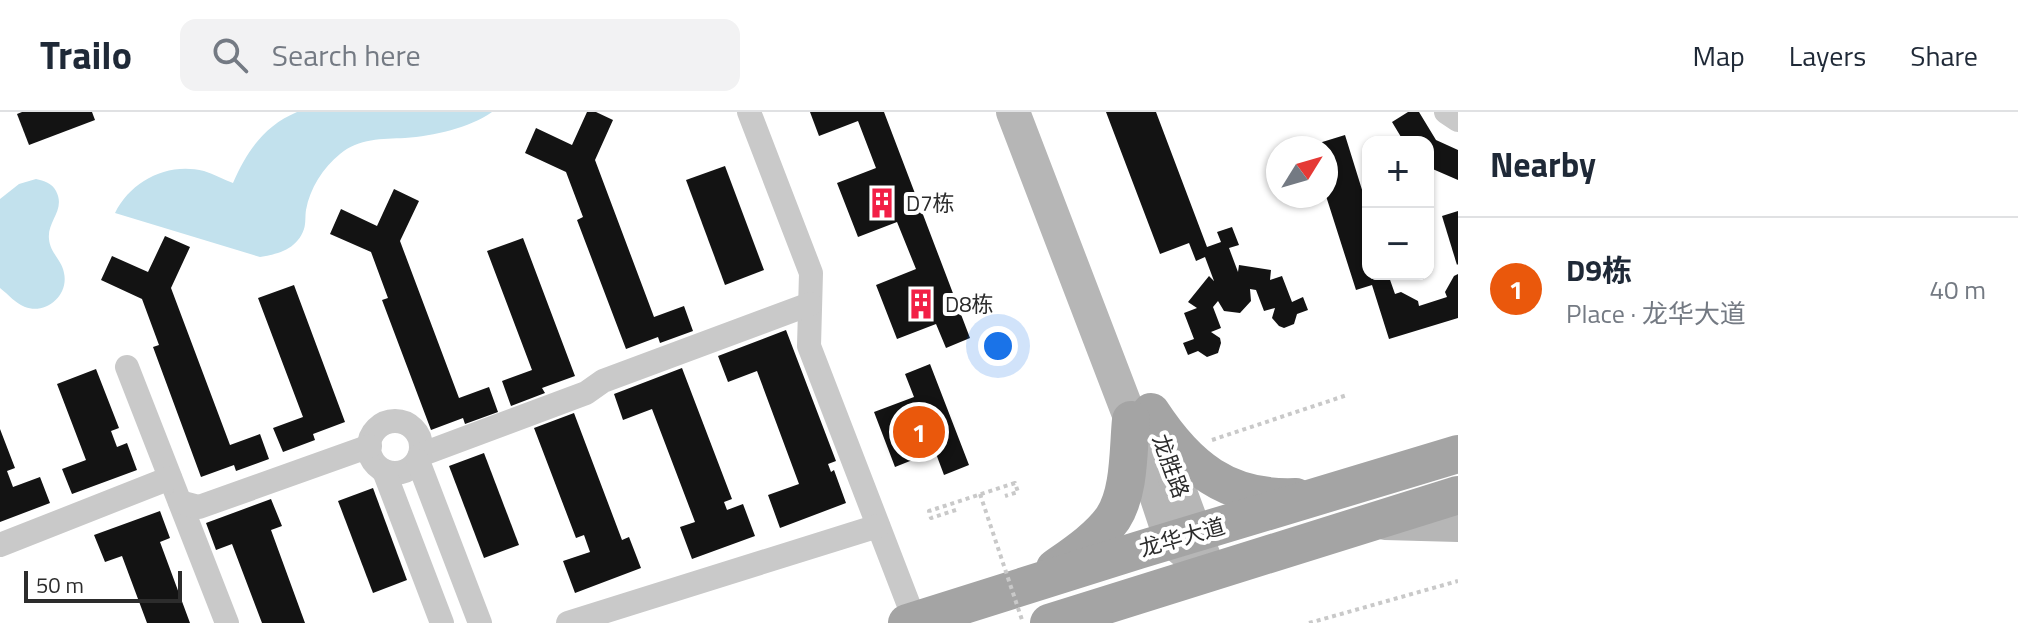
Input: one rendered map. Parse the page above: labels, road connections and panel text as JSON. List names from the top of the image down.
{
  "streets": {
    "main road": ["龙胜路", "龙华大道"]
  },
  "crossings": [
    ["龙胜路", "龙华大道"]
  ],
  "places": {
    "building": ["D7栋", "D8栋"]
  },
  "scale_bar": "50 m",
  "north": "top right",
  "page": {
    "header": "Trailo",
    "search": "Search here",
    "nav": ["Map", "Layers", "Share"],
    "heading": "Nearby",
    "map_buttons": ["+", "−"],
    "list": [
      {
        "mark": "1",
        "name": "D9栋",
        "note": "Place · 龙华大道",
        "value": "40 m"
      }
    ],
    "pins": "1",
    "scale": "50 m"
  }
}
